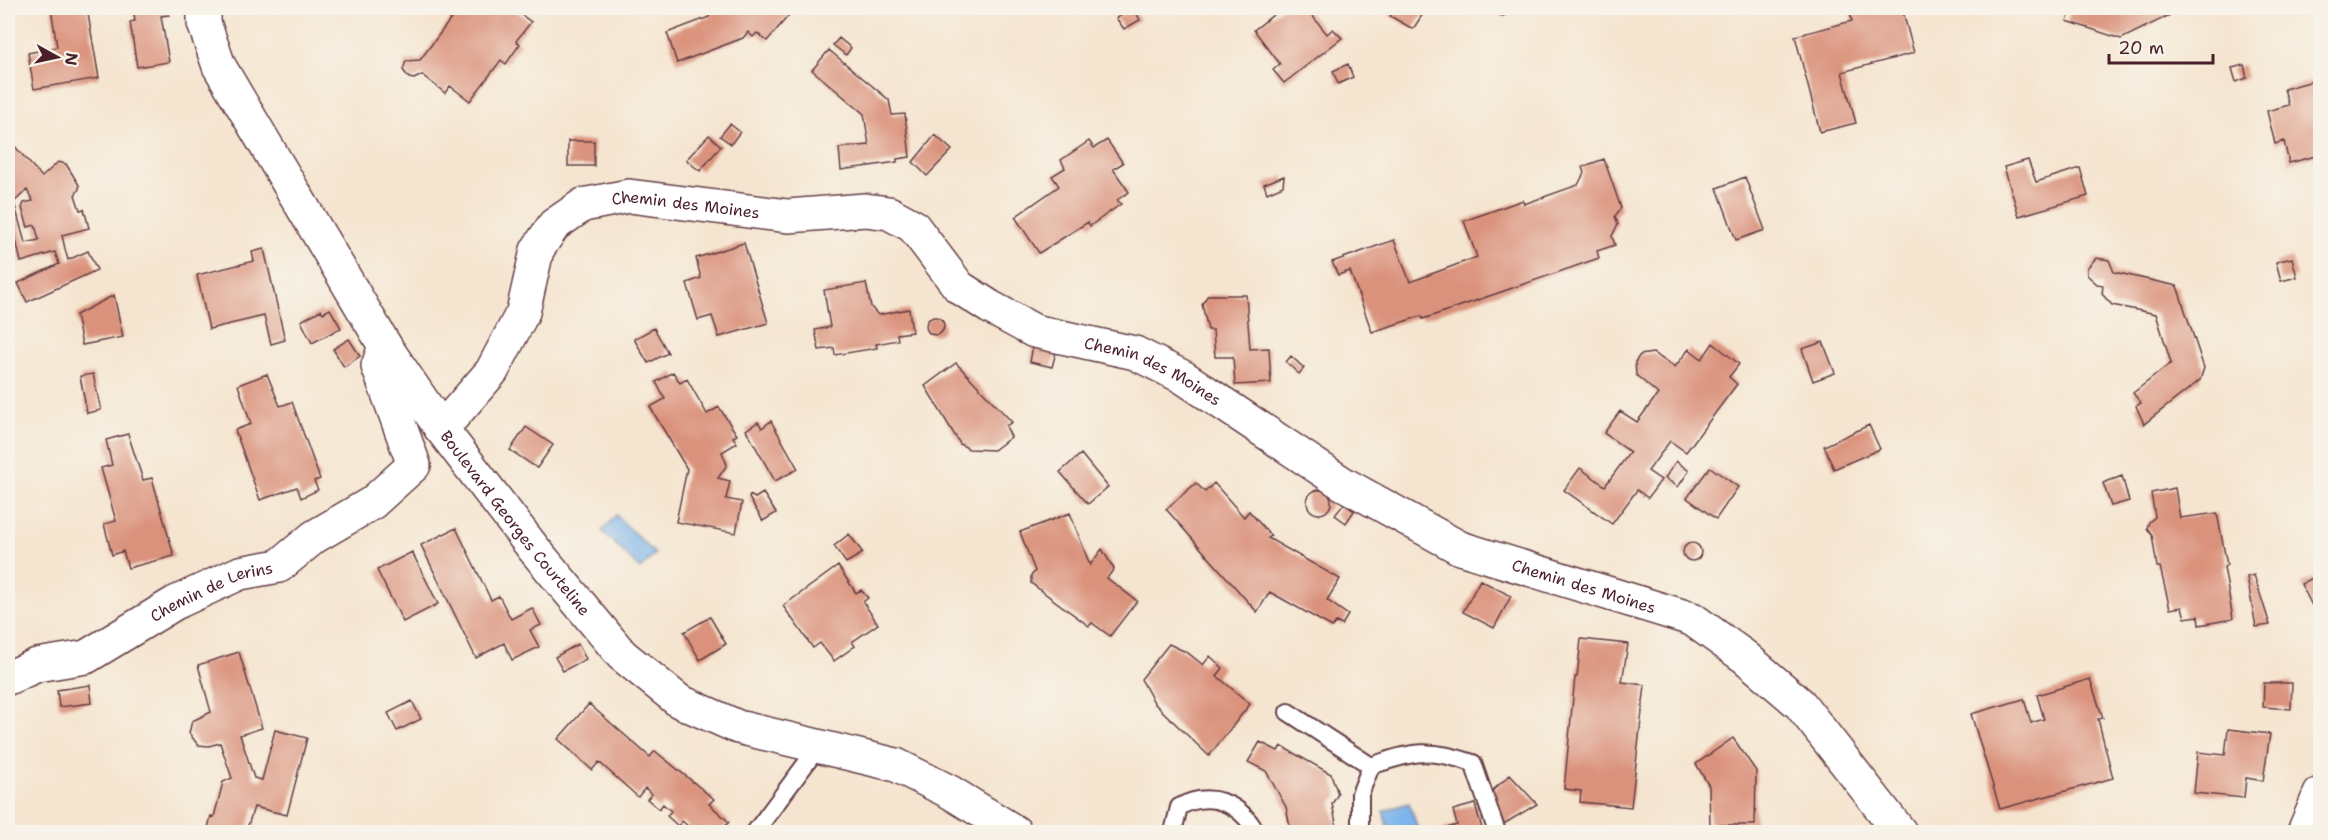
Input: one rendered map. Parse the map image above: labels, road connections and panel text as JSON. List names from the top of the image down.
{
  "streets": {
    "street": ["Chemin des Moines", "Boulevard Georges Courteline", "Chemin de Lerins"]
  },
  "crossings": [
    ["Chemin des Moines", "Boulevard Georges Courteline"],
    ["Boulevard Georges Courteline", "Chemin de Lerins"]
  ],
  "scale_bar": "20 m",
  "north": "right"
}
